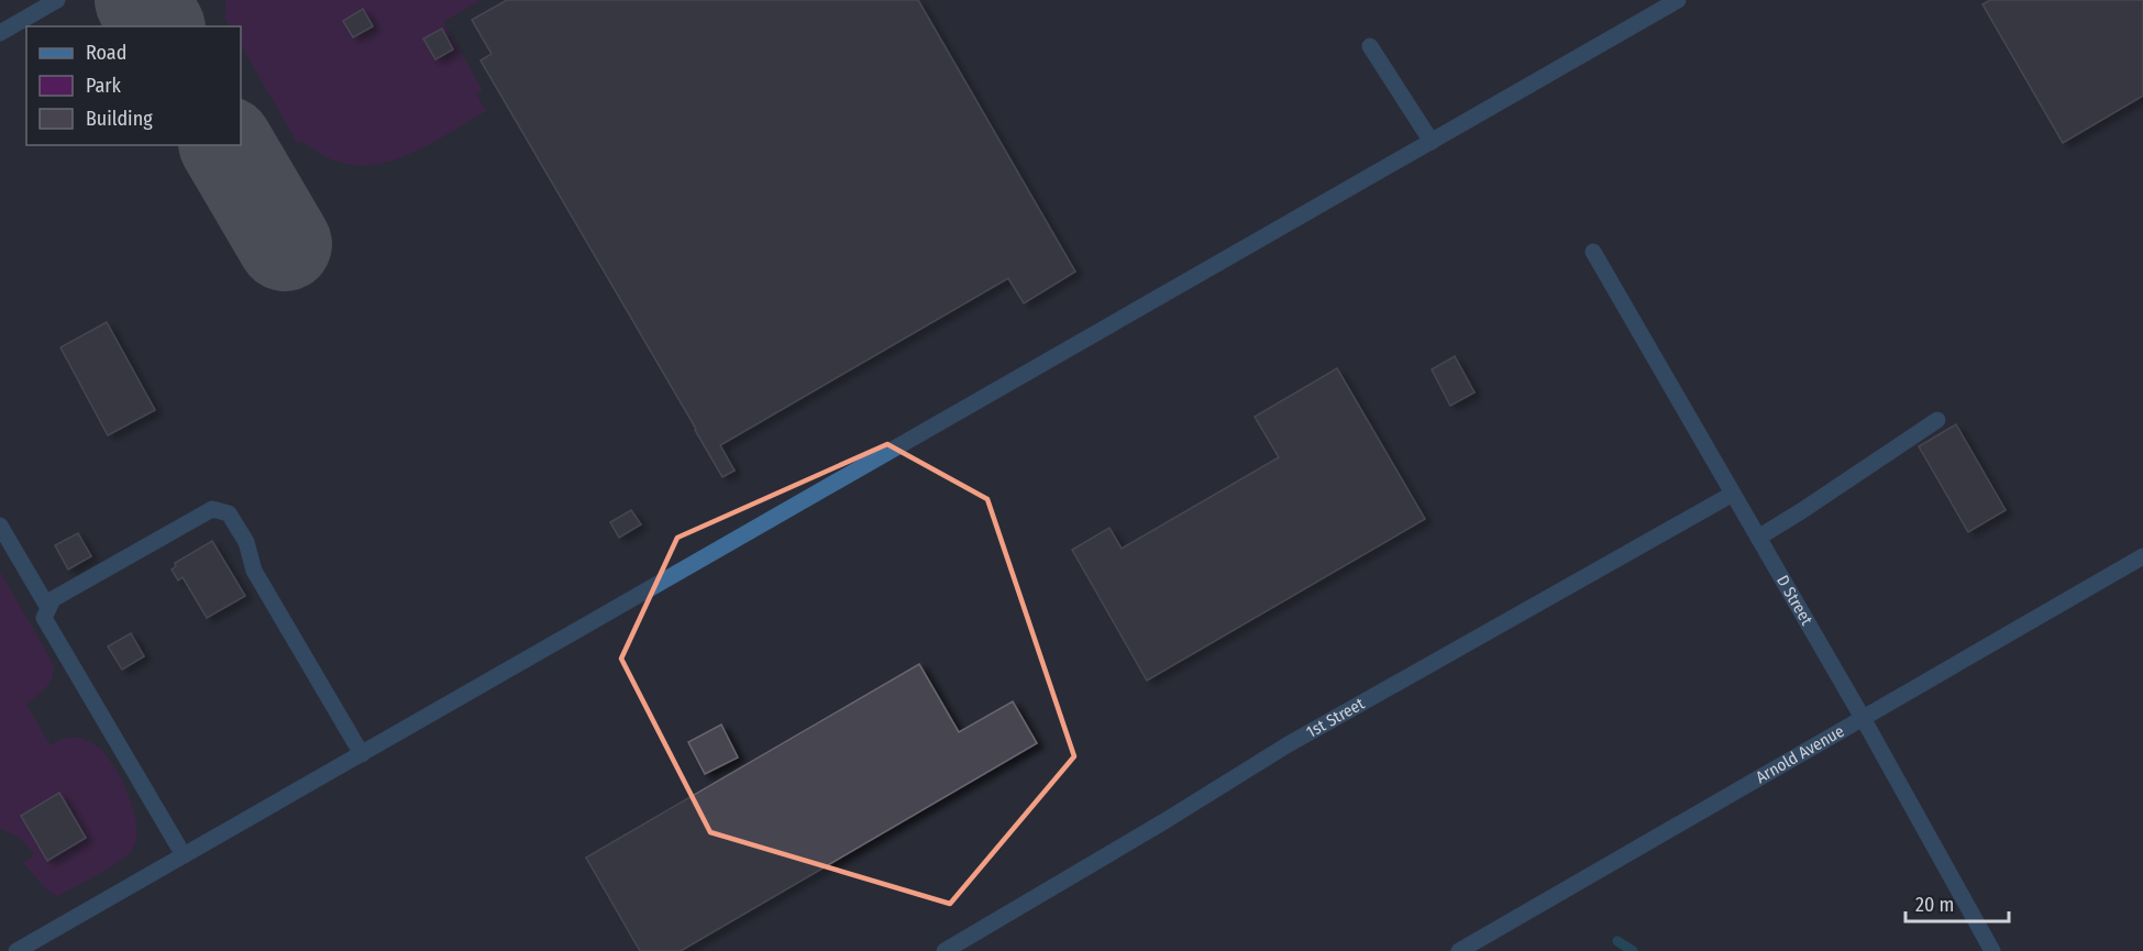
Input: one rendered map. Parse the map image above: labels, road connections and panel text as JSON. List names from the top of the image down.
{
  "streets": {
    "street": ["D Street", "1st Street", "Arnold Avenue"]
  },
  "crossings": [
    ["D Street", "1st Street"],
    ["D Street", "Arnold Avenue"]
  ],
  "legend": ["Road", "Park", "Building"],
  "scale_bar": "20 m"
}
